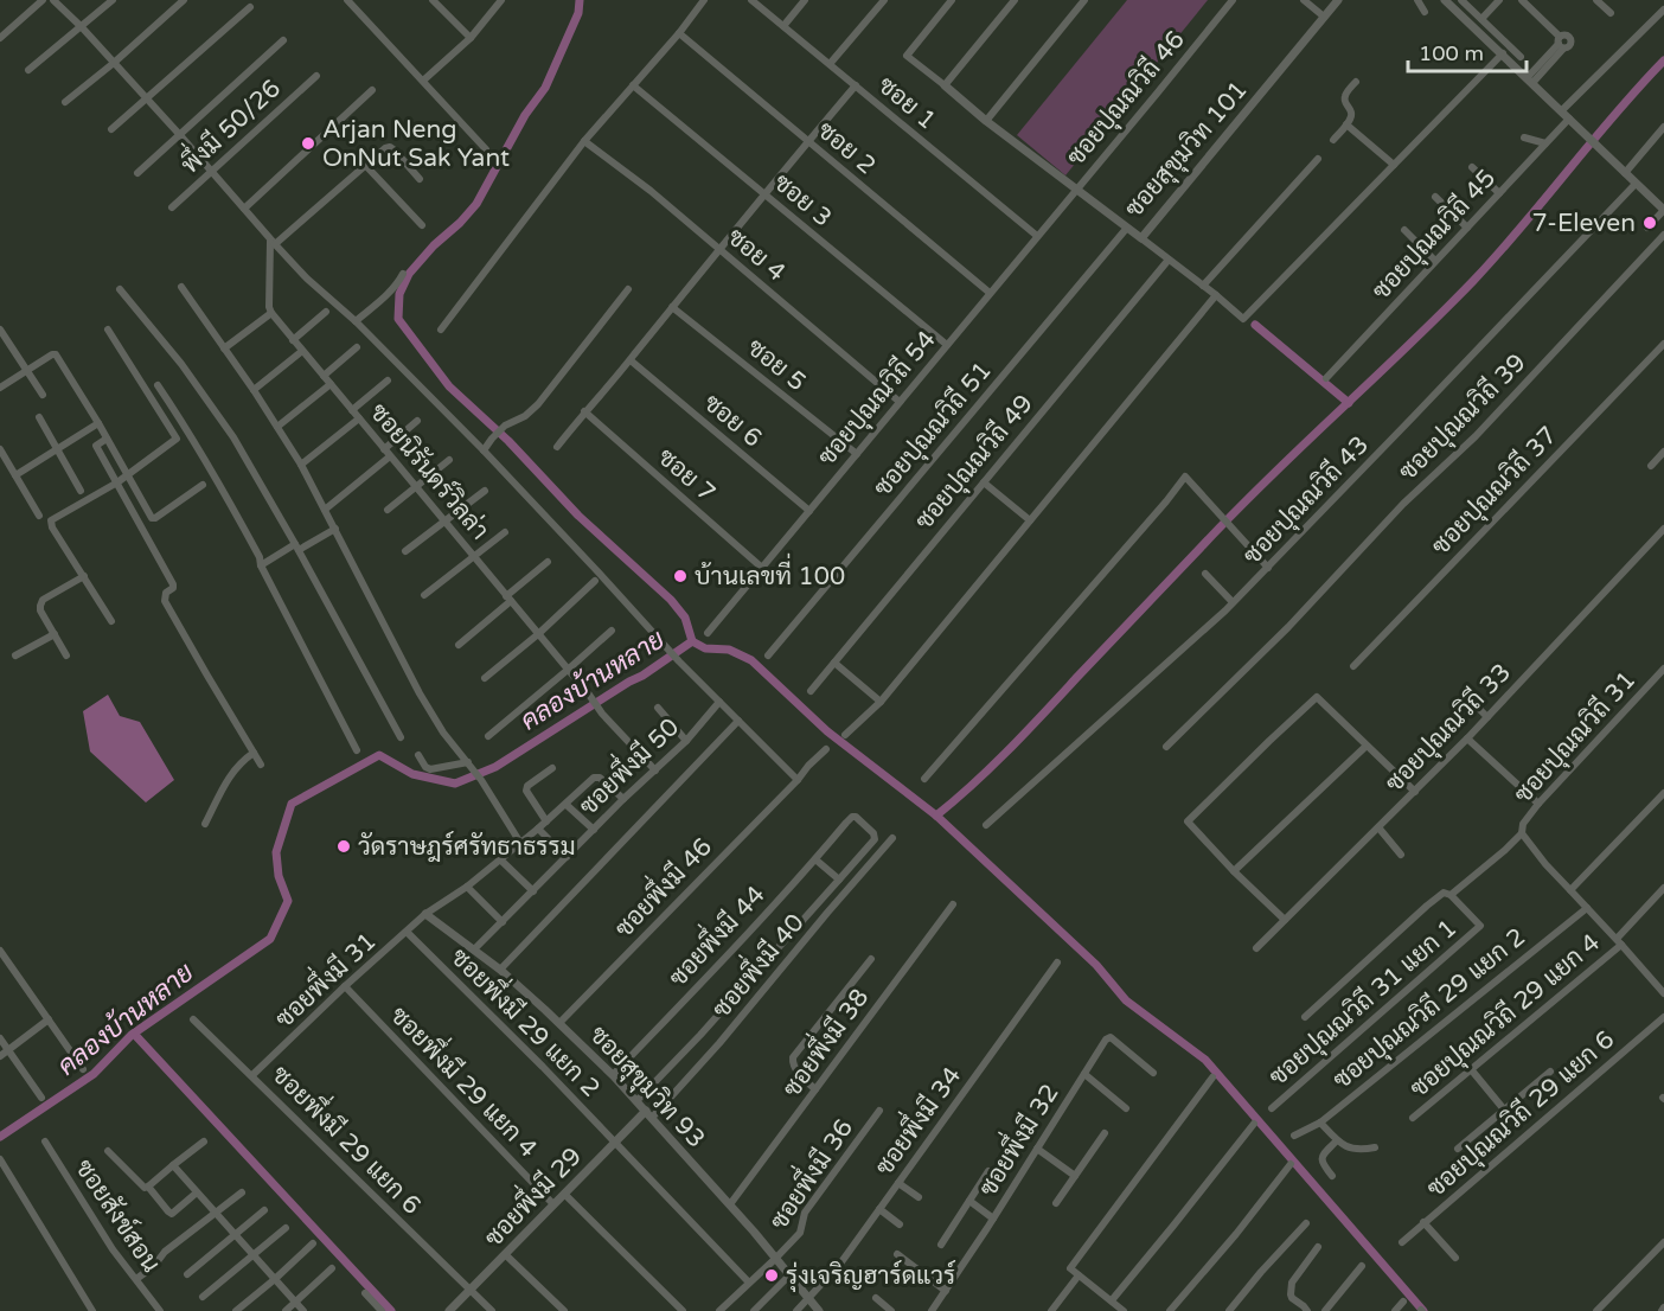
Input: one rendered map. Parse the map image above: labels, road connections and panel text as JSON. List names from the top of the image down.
{
  "streets": {
    "street": [
      "ซอยปุณณวิถี 46",
      "ซอย 1",
      "พึ่งมี 50/26",
      "ซอย 2",
      "ซอยสุขุมวิท 101",
      "ซอย 3",
      "ซอยปุณณวิถี 45",
      "ซอย 4",
      "ซอย 5",
      "ซอยปุณณวิถี 54",
      "ซอยปุณณวิถี 39",
      "ซอย 6",
      "ซอยปุณณวิถี 51",
      "ซอยปุณณวิถี 49",
      "ซอยนิรันดร์วิลล่า",
      "ซอย 7",
      "ซอยปุณณวิถี 37",
      "ซอยปุณณวิถี 43",
      "ซอยปุณณวิถี 33",
      "ซอยปุณณวิถี 31",
      "ซอยพึ่งมี 50",
      "ซอยพึ่งมี 46",
      "ซอยพึ่งมี 44",
      "ซอยพึ่งมี 40",
      "ซอยพึ่งมี 31",
      "ซอยปุณณวิถี 31 แยก 1",
      "ซอยปุณณวิถี 29 แยก 2",
      "ซอยปุณณวิถี 29 แยก 4",
      "ซอยพึ่งมี 29 แยก 2",
      "ซอยพึ่งมี 38",
      "ซอยพึ่งมี 29 แยก 4",
      "ซอยสุขุมวิท 93",
      "ซอยปุณณวิถี 29 แยก 6",
      "ซอยพึ่งมี 34",
      "ซอยพึ่งมี 29 แยก 6",
      "ซอยพึ่งมี 32",
      "ซอยพึ่งมี 36",
      "ซอยพึ่งมี 29",
      "ซอยสังข์สอน"
    ]
  },
  "crossings": [
    ["ซอยปุณณวิถี 46", "ซอยสุขุมวิท 101"],
    ["ซอยปุณณวิถี 46", "ซอยปุณณวิถี 54"],
    ["ซอย 1", "ซอยปุณณวิถี 54"],
    ["พึ่งมี 50/26", "ซอยนิรันดร์วิลล่า"],
    ["ซอย 2", "ซอยปุณณวิถี 54"],
    ["ซอยสุขุมวิท 101", "ซอยปุณณวิถี 54"],
    ["ซอยสุขุมวิท 101", "ซอยปุณณวิถี 51"],
    ["ซอย 3", "ซอยปุณณวิถี 54"],
    ["ซอย 4", "ซอยปุณณวิถี 54"],
    ["ซอย 5", "ซอยปุณณวิถี 54"],
    ["ซอยปุณณวิถี 54", "ซอย 6"],
    ["ซอยปุณณวิถี 54", "ซอย 7"],
    ["ซอยนิรันดร์วิลล่า", "ซอยพึ่งมี 50"],
    ["ซอยนิรันดร์วิลล่า", "ซอยพึ่งมี 46"],
    ["ซอยปุณณวิถี 31", "ซอยปุณณวิถี 31 แยก 1"],
    ["ซอยปุณณวิถี 31", "ซอยปุณณวิถี 29 แยก 2"],
    ["ซอยปุณณวิถี 31", "ซอยปุณณวิถี 29 แยก 4"],
    ["ซอยพึ่งมี 50", "ซอยพึ่งมี 31"],
    ["ซอยพึ่งมี 50", "ซอยสุขุมวิท 93"],
    ["ซอยพึ่งมี 46", "ซอยสุขุมวิท 93"],
    ["ซอยพึ่งมี 44", "ซอยสุขุมวิท 93"],
    ["ซอยพึ่งมี 40", "ซอยสุขุมวิท 93"],
    ["ซอยพึ่งมี 40", "ซอยพึ่งมี 29"],
    ["ซอยพึ่งมี 31", "ซอยพึ่งมี 29 แยก 2"],
    ["ซอยพึ่งมี 31", "ซอยพึ่งมี 29 แยก 4"],
    ["ซอยพึ่งมี 31", "ซอยสุขุมวิท 93"],
    ["ซอยพึ่งมี 31", "ซอยพึ่งมี 29 แยก 6"],
    ["ซอยพึ่งมี 29 แยก 2", "ซอยพึ่งมี 36"],
    ["ซอยพึ่งมี 29 แยก 2", "ซอยพึ่งมี 29"],
    ["ซอยพึ่งมี 38", "ซอยสุขุมวิท 93"],
    ["ซอยพึ่งมี 29 แยก 4", "ซอยพึ่งมี 29"],
    ["ซอยสุขุมวิท 93", "ซอยพึ่งมี 34"],
    ["ซอยสุขุมวิท 93", "ซอยพึ่งมี 36"],
    ["ซอยสุขุมวิท 93", "ซอยพึ่งมี 29"],
    ["ซอยพึ่งมี 29 แยก 6", "ซอยพึ่งมี 29"]
  ],
  "water": ["คลองบ้านหลาย"],
  "places": [
    "Arjan Neng OnNut Sak Yant",
    "7-Eleven",
    "บ้านเลขที่ 100",
    "วัดราษฎร์ศรัทธาธรรม",
    "รุ่งเจริญฮาร์ดแวร์"
  ],
  "scale_bar": "100 m"
}
